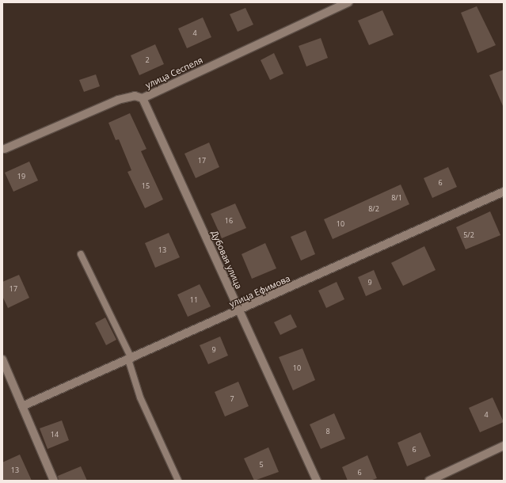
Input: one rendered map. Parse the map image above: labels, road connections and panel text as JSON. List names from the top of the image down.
{
  "streets": {
    "street": ["улица Сеспеля", "Дубовая улица", "улица Ефимова"]
  },
  "crossings": [
    ["улица Сеспеля", "Дубовая улица"],
    ["Дубовая улица", "улица Ефимова"]
  ],
  "house_numbers": [
    "4",
    "2",
    "17",
    "19",
    "6",
    "15",
    "8/1",
    "8/2",
    "16",
    "10",
    "5/2",
    "13",
    "9",
    "17",
    "11",
    "9",
    "10",
    "7",
    "4",
    "8",
    "14",
    "6",
    "5",
    "13",
    "6"
  ]
}
